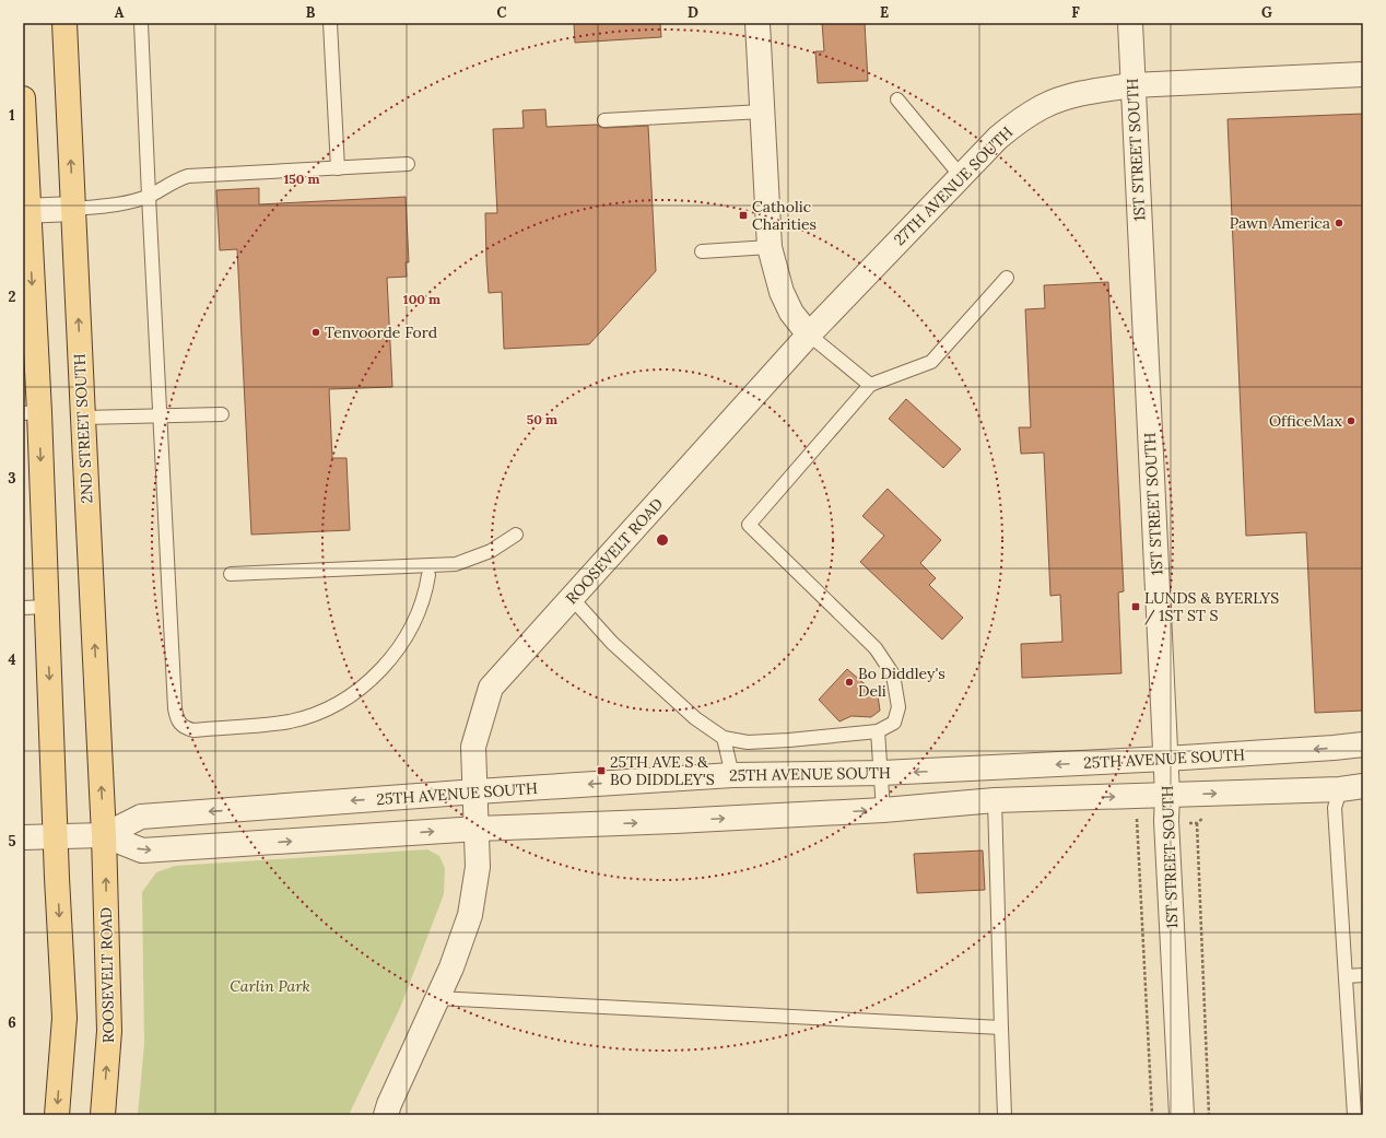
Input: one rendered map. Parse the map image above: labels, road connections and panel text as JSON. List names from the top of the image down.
{
  "streets": {
    "main road": ["2ND STREET SOUTH", "ROOSEVELT ROAD"],
    "street": ["1ST STREET SOUTH", "27TH AVENUE SOUTH", "25TH AVENUE SOUTH"]
  },
  "crossings": [
    ["1ST STREET SOUTH", "27TH AVENUE SOUTH"],
    ["1ST STREET SOUTH", "25TH AVENUE SOUTH"],
    ["27TH AVENUE SOUTH", "ROOSEVELT ROAD"],
    ["2ND STREET SOUTH", "ROOSEVELT ROAD"],
    ["2ND STREET SOUTH", "25TH AVENUE SOUTH"],
    ["ROOSEVELT ROAD", "25TH AVENUE SOUTH"]
  ],
  "parks": ["Carlin Park"],
  "places": {
    "transit": ["Catholic Charities", "LUNDS & BYERLYS / 1ST ST S", "25TH AVE S & BO DIDDLEY'S"],
    "other": [
      "Pawn America",
      "Tenvoorde Ford",
      "OfficeMax",
      "Bo Diddley's Deli"
    ]
  },
  "grid": {
    "columns": [
      "A",
      "B",
      "C",
      "D",
      "E",
      "F",
      "G"
    ],
    "rows": [
      "1",
      "2",
      "3",
      "4",
      "5",
      "6"
    ]
  },
  "rings": ["150 m", "100 m", "50 m"]
}
